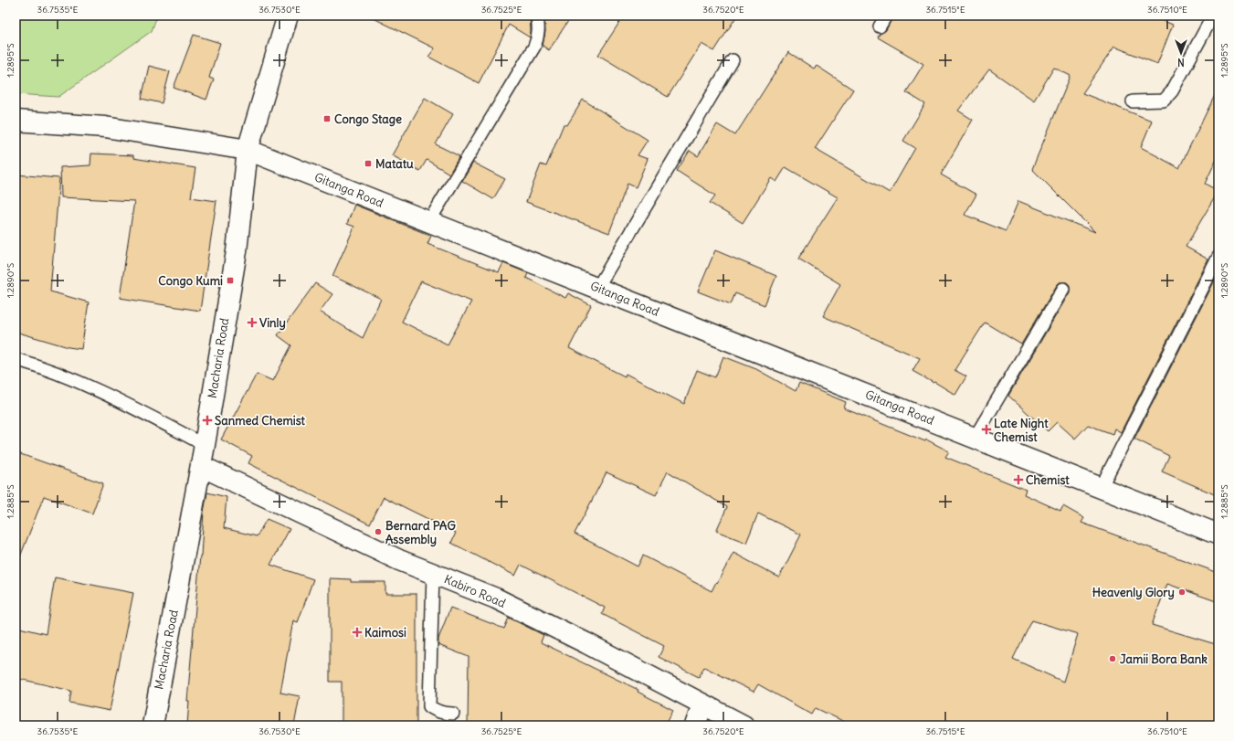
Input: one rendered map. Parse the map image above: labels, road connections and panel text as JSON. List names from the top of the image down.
{
  "streets": {
    "street": ["Gitanga Road", "Macharia Road", "Kabiro Road"]
  },
  "crossings": [
    ["Gitanga Road", "Macharia Road"],
    ["Macharia Road", "Kabiro Road"]
  ],
  "places": {
    "transit": ["Congo Stage", "Matatu", "Congo Kumi"],
    "health": [
      "Vinly",
      "Sanmed Chemist",
      "Late Night Chemist",
      "Chemist",
      "Kaimosi"
    ],
    "other": ["Bernard PAG Assembly", "Heavenly Glory", "Jamii Bora Bank"]
  },
  "north": "bottom",
  "coordinates": [
    "36.7535°E",
    "36.7530°E",
    "36.7525°E",
    "36.7520°E",
    "36.7515°E",
    "36.7510°E",
    "1.2895°S",
    "1.2890°S",
    "1.2885°S"
  ]
}
